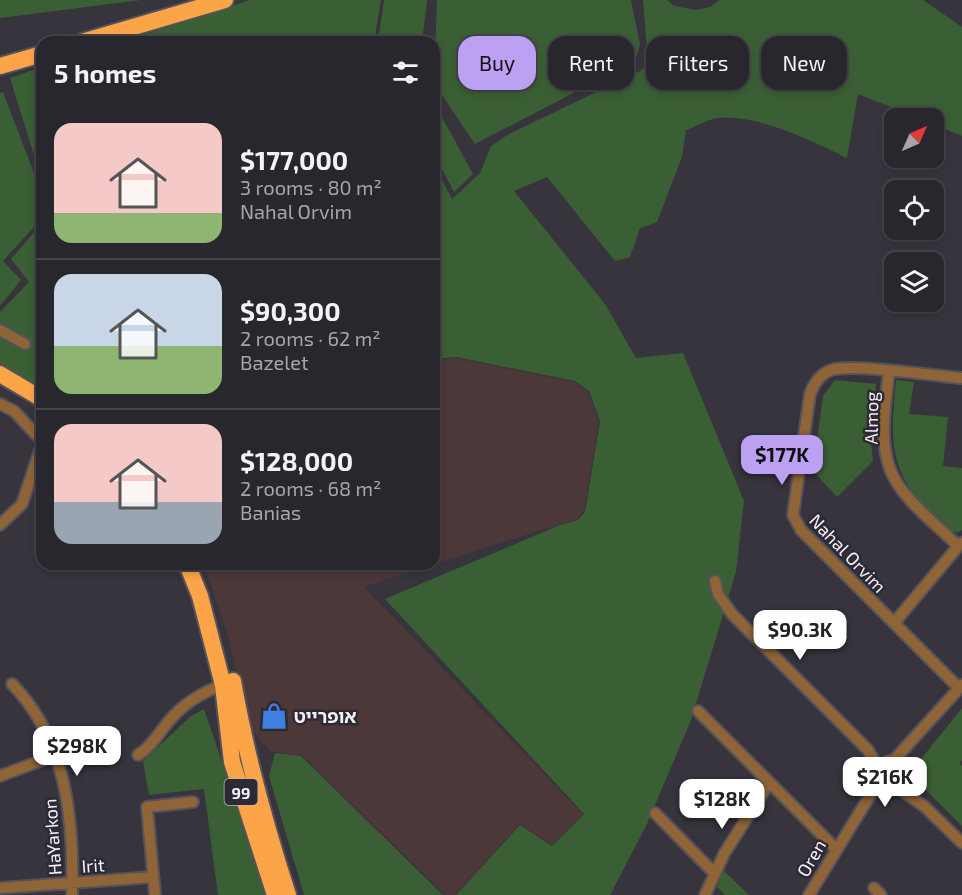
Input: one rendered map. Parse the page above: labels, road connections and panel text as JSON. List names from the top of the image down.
{
  "streets": {
    "highway": ["99"],
    "street": [
      "Almog",
      "Nahal Orvim",
      "HaYarkon",
      "Oren",
      "Irit"
    ]
  },
  "crossings": [
    ["Almog", "Nahal Orvim"],
    ["HaYarkon", "Irit"]
  ],
  "places": {
    "shop": ["אופרייט"]
  },
  "north": "top right",
  "page": {
    "chip": [
      "Buy",
      "Rent",
      "Filters",
      "New"
    ],
    "heading": "5 homes",
    "list": [
      {
        "name": "$177,000",
        "note": "3 rooms · 80 m² · Nahal Orvim"
      },
      {
        "name": "$90,300",
        "note": "2 rooms · 62 m² · Bazelet"
      },
      {
        "name": "$128,000",
        "note": "2 rooms · 68 m² · Banias"
      }
    ],
    "price": [
      "$177K",
      "$90.3K",
      "$298K",
      "$216K",
      "$128K"
    ]
  }
}
